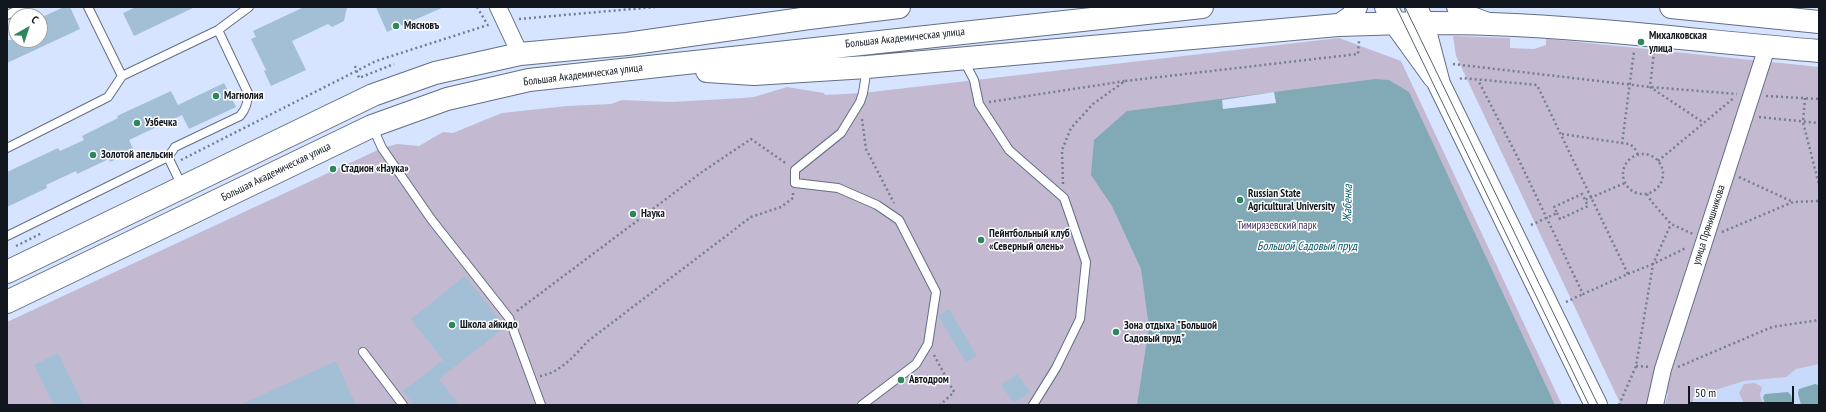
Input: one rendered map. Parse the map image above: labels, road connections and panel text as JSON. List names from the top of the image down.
{
  "streets": {
    "main road": ["Большая Академическая улица"],
    "street": ["улица Прянишникова"]
  },
  "water": ["Жабенка", "Большой Садовый пруд"],
  "parks": ["Тимирязевский парк"],
  "places": [
    "Мясновъ",
    "Михалковская улица",
    "Магнолия",
    "Узбечка",
    "Золотой апельсин",
    "Стадион «Наука»",
    "Russian State Agricultural University",
    "Наука",
    "Пейнтбольный клуб «Северный олень»",
    "Школа айкидо",
    "Зона отдыха \"Большой Садовый пруд\"",
    "Автодром"
  ],
  "scale_bar": "50 m",
  "north": "top right"
}
